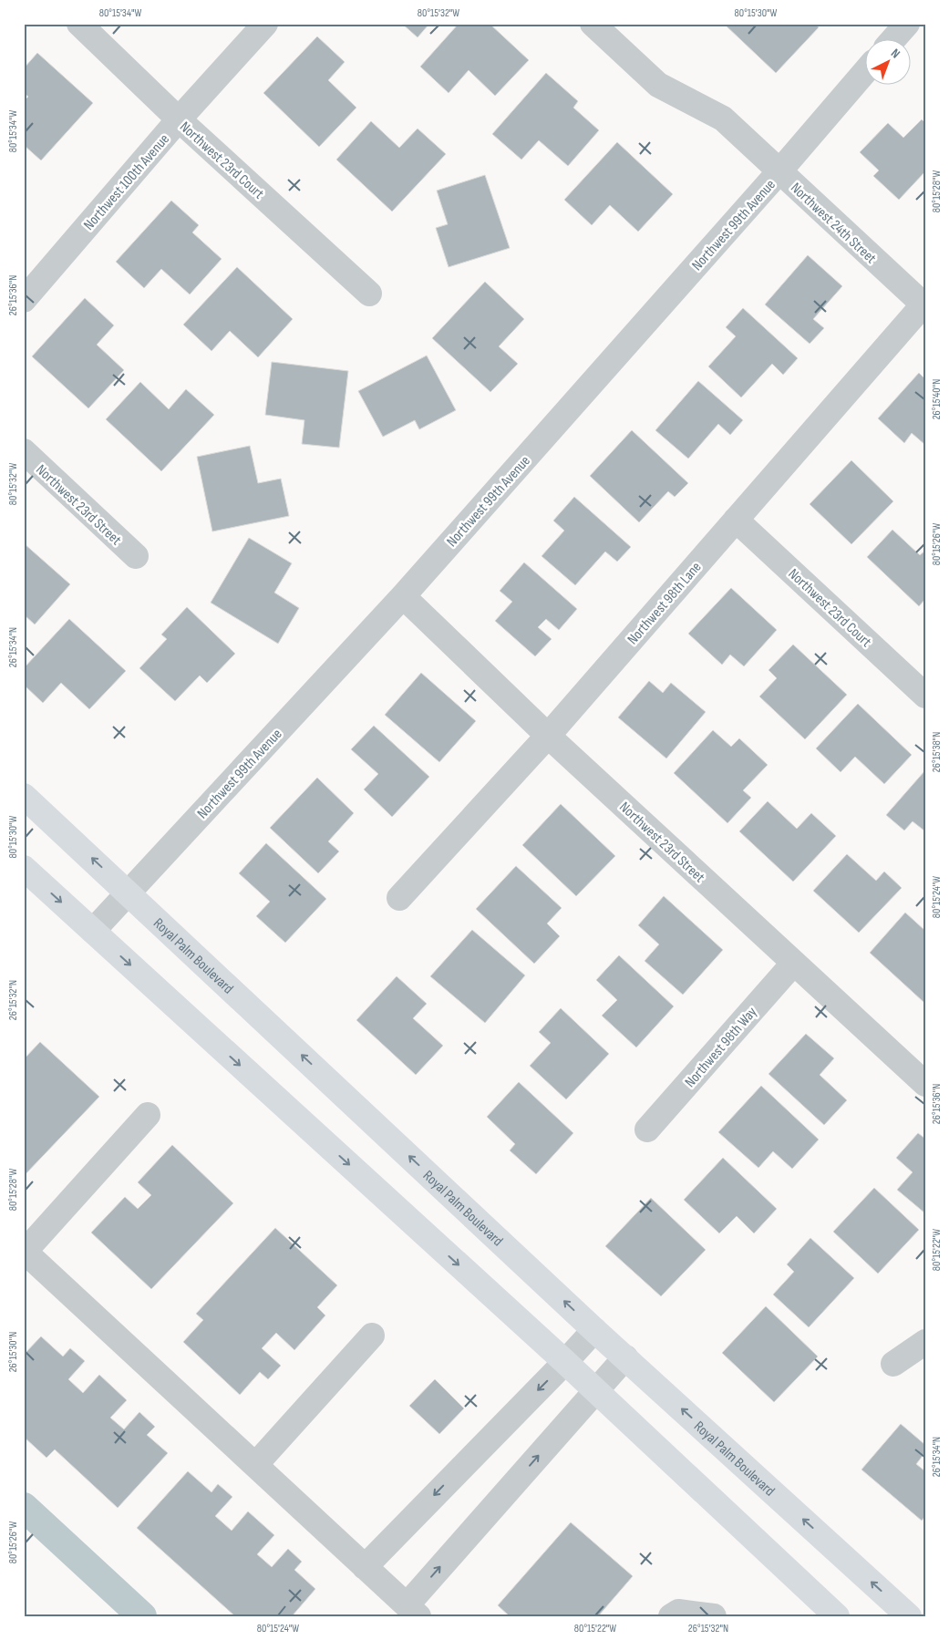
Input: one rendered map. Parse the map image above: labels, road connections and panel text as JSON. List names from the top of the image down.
{
  "streets": {
    "main road": ["Royal Palm Boulevard"],
    "street": [
      "Northwest 23rd Court",
      "Northwest 100th Avenue",
      "Northwest 24th Street",
      "Northwest 99th Avenue",
      "Northwest 23rd Street",
      "Northwest 98th Lane",
      "Northwest 98th Way"
    ]
  },
  "crossings": [
    ["Northwest 23rd Court", "Northwest 100th Avenue"],
    ["Northwest 23rd Court", "Northwest 98th Lane"],
    ["Northwest 24th Street", "Northwest 99th Avenue"],
    ["Northwest 24th Street", "Northwest 98th Lane"],
    ["Northwest 99th Avenue", "Northwest 23rd Street"],
    ["Northwest 99th Avenue", "Royal Palm Boulevard"],
    ["Northwest 23rd Street", "Northwest 98th Lane"],
    ["Northwest 23rd Street", "Northwest 98th Way"]
  ],
  "north": "top right",
  "coordinates": [
    "80°15'34\"W",
    "80°15'32\"W",
    "80°15'30\"W",
    "80°15'28\"W",
    "26°15'36\"N",
    "26°15'40\"N",
    "80°15'26\"W",
    "26°15'34\"N",
    "26°15'38\"N",
    "80°15'24\"W",
    "26°15'32\"N",
    "80°15'22\"W",
    "26°15'30\"N"
  ]
}
